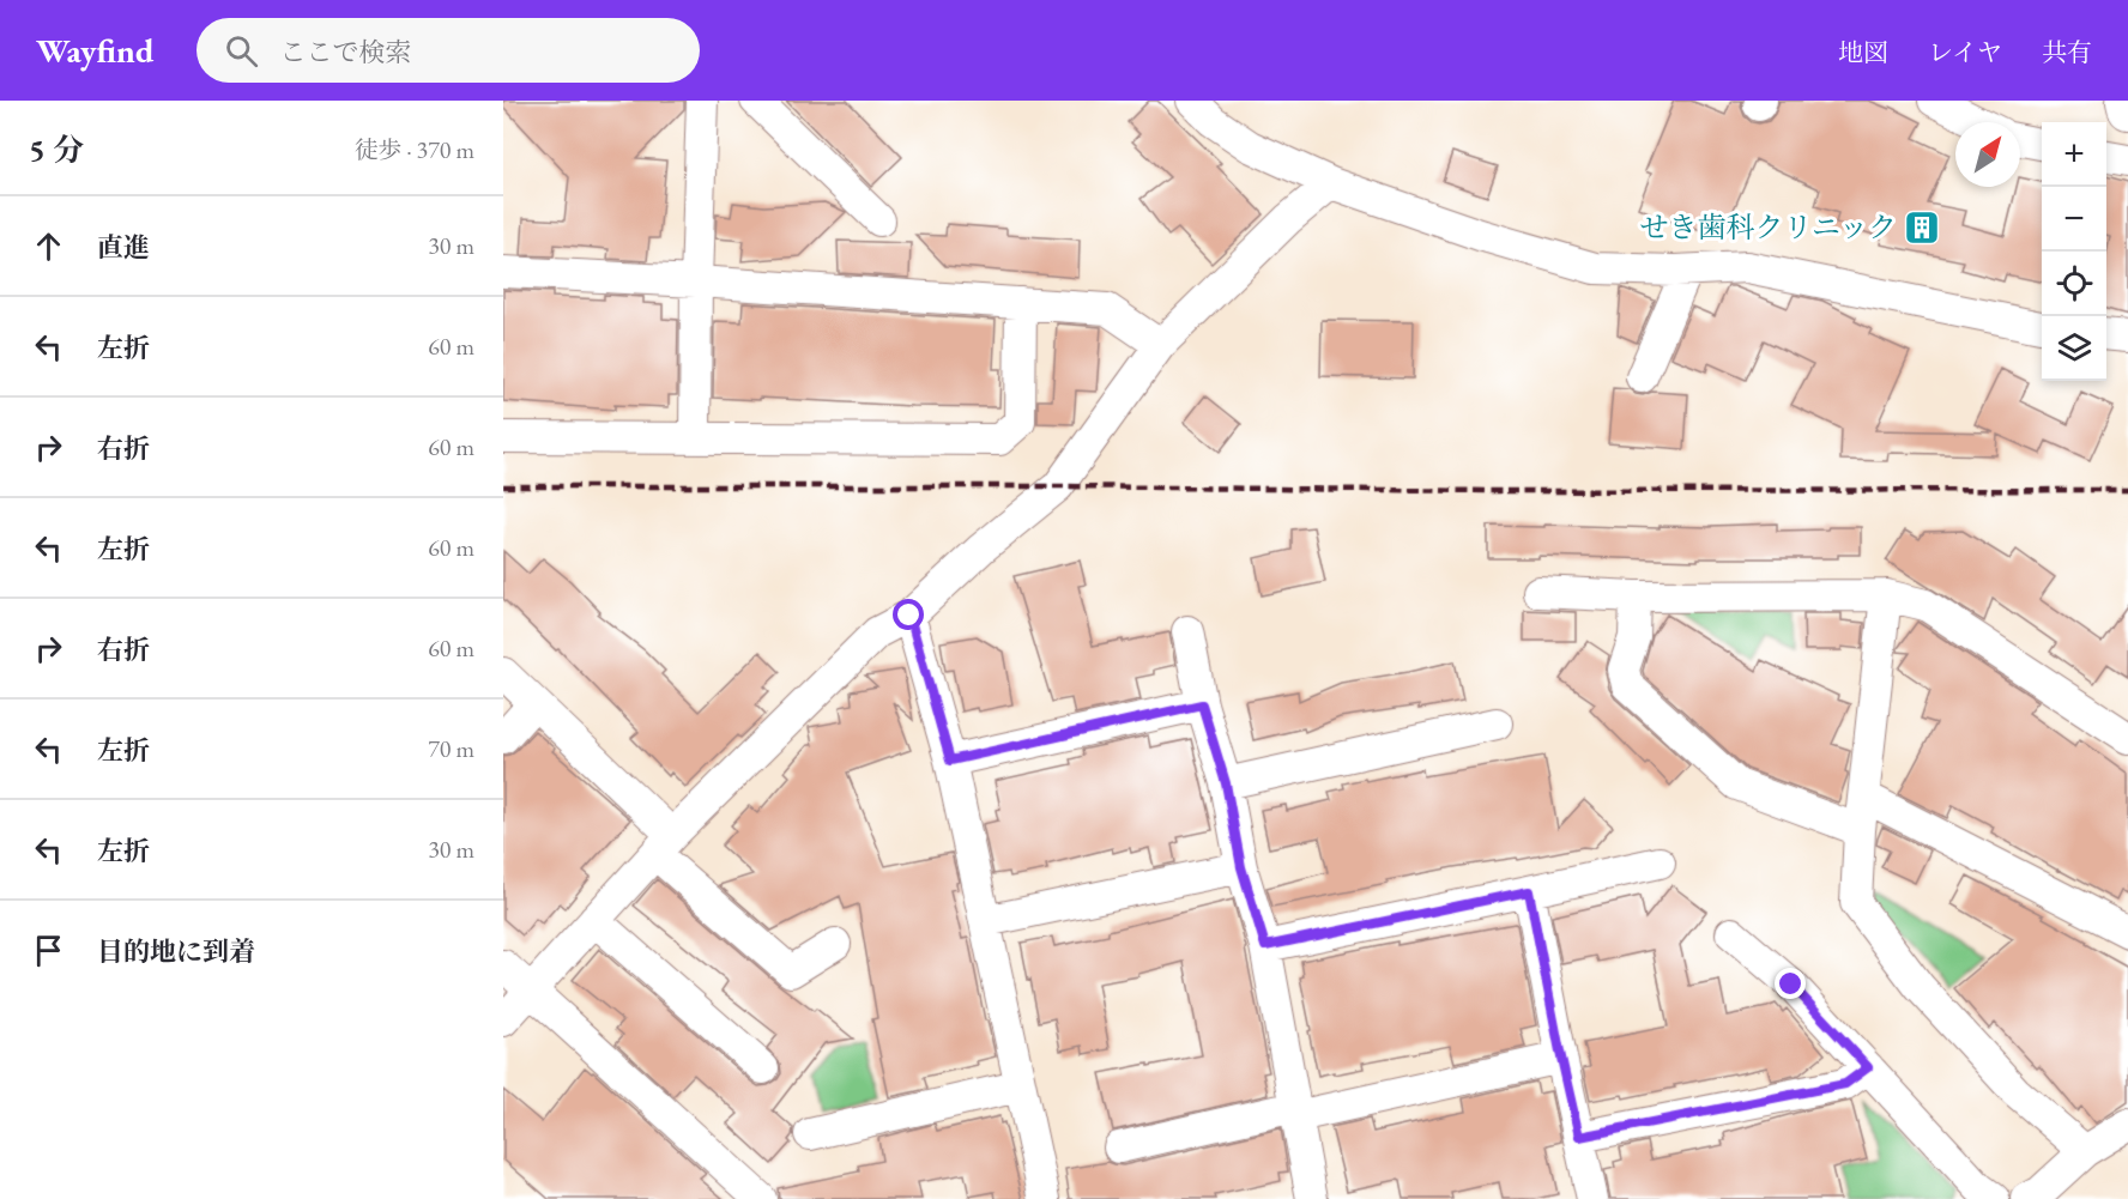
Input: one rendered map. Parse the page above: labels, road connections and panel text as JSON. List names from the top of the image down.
{
  "places": {
    "building": ["せき歯科クリニック"]
  },
  "north": "top right",
  "page": {
    "header": "Wayfind",
    "search": "ここで検索",
    "nav": ["地図", "レイヤ", "共有"],
    "heading": ["5 分", "徒歩 · 370 m"],
    "map_buttons": ["+", "−"],
    "list": [
      ["直進", "30 m"],
      ["左折", "60 m"],
      ["右折", "60 m"],
      ["左折", "60 m"],
      ["右折", "60 m"],
      ["左折", "70 m"],
      ["左折", "30 m"],
      "目的地に到着"
    ]
  }
}
